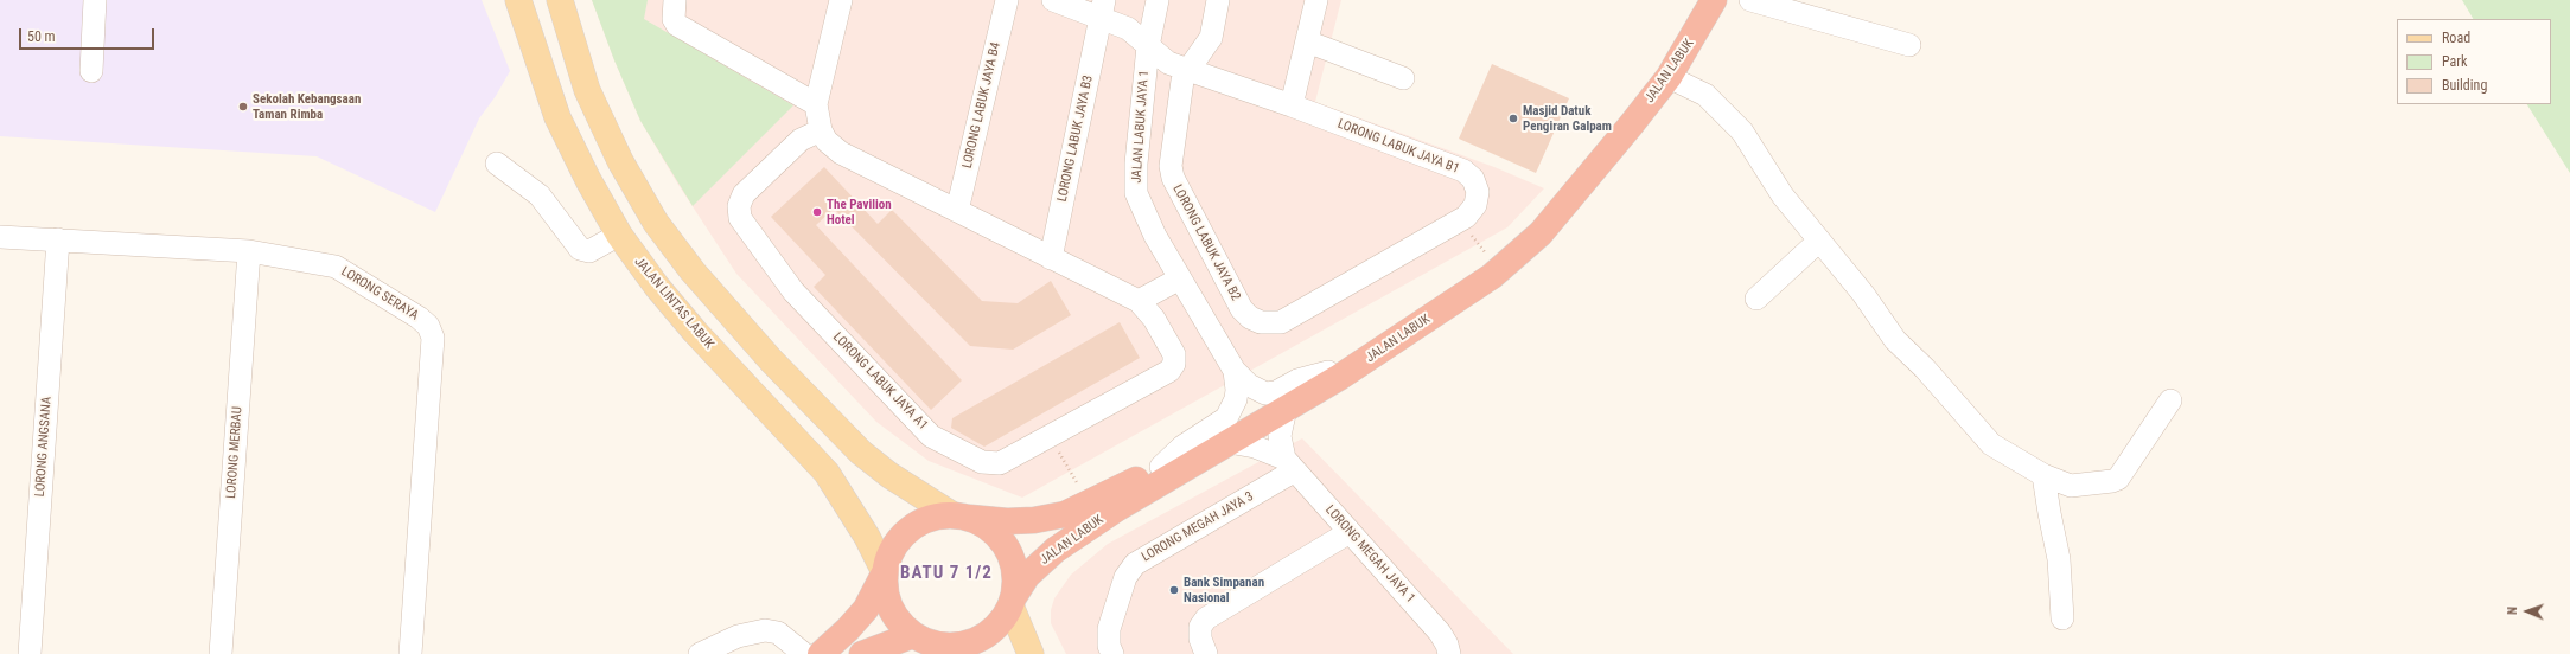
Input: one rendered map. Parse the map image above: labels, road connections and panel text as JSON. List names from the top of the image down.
{
  "streets": {
    "highway": ["JALAN LABUK"],
    "main road": ["JALAN LINTAS LABUK"],
    "street": [
      "LORONG LABUK JAYA B4",
      "JALAN LABUK JAYA 1",
      "LORONG LABUK JAYA B3",
      "LORONG LABUK JAYA B1",
      "LORONG LABUK JAYA B2",
      "LORONG SERAYA",
      "LORONG LABUK JAYA A1",
      "LORONG ANGSANA",
      "LORONG MERBAU",
      "LORONG MEGAH JAYA 3",
      "LORONG MEGAH JAYA 1"
    ]
  },
  "crossings": [
    ["JALAN LABUK", "JALAN LINTAS LABUK"],
    ["JALAN LABUK", "LORONG MEGAH JAYA 1"],
    ["JALAN LABUK JAYA 1", "LORONG LABUK JAYA B1"],
    ["LORONG LABUK JAYA B3", "LORONG LABUK JAYA B1"],
    ["LORONG LABUK JAYA B1", "LORONG LABUK JAYA B2"],
    ["LORONG SERAYA", "LORONG ANGSANA"],
    ["LORONG SERAYA", "LORONG MERBAU"],
    ["LORONG MEGAH JAYA 3", "LORONG MEGAH JAYA 1"]
  ],
  "districts": ["BATU 7 1/2"],
  "places": [
    "Sekolah Kebangsaan Taman Rimba",
    "Masjid Datuk Pengiran Galpam",
    "The Pavilion Hotel",
    "Bank Simpanan Nasional"
  ],
  "legend": ["Road", "Park", "Building"],
  "scale_bar": "50 m",
  "north": "left"
}
